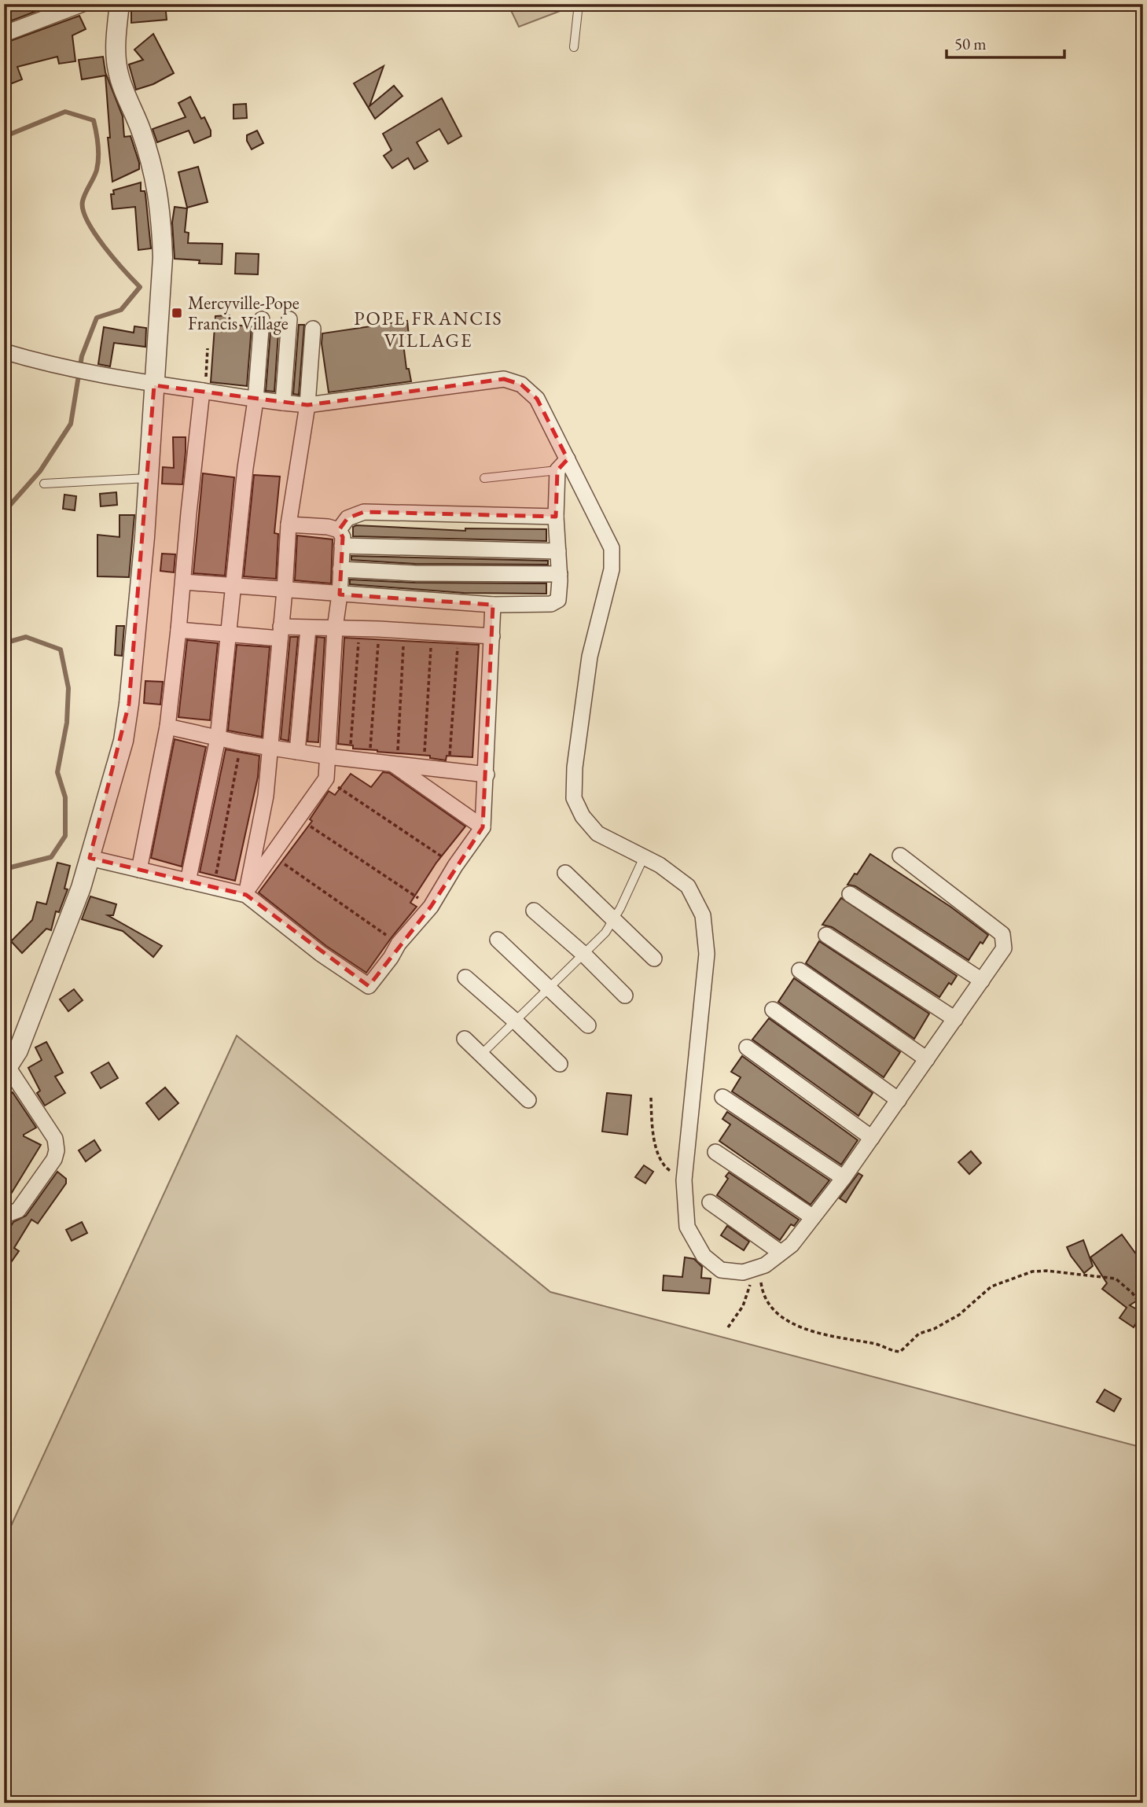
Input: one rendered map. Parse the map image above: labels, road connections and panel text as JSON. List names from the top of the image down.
{
  "districts": ["POPE FRANCIS VILLAGE"],
  "places": {
    "transit": ["Mercyville-Pope Francis Village"]
  },
  "scale_bar": "50 m"
}
